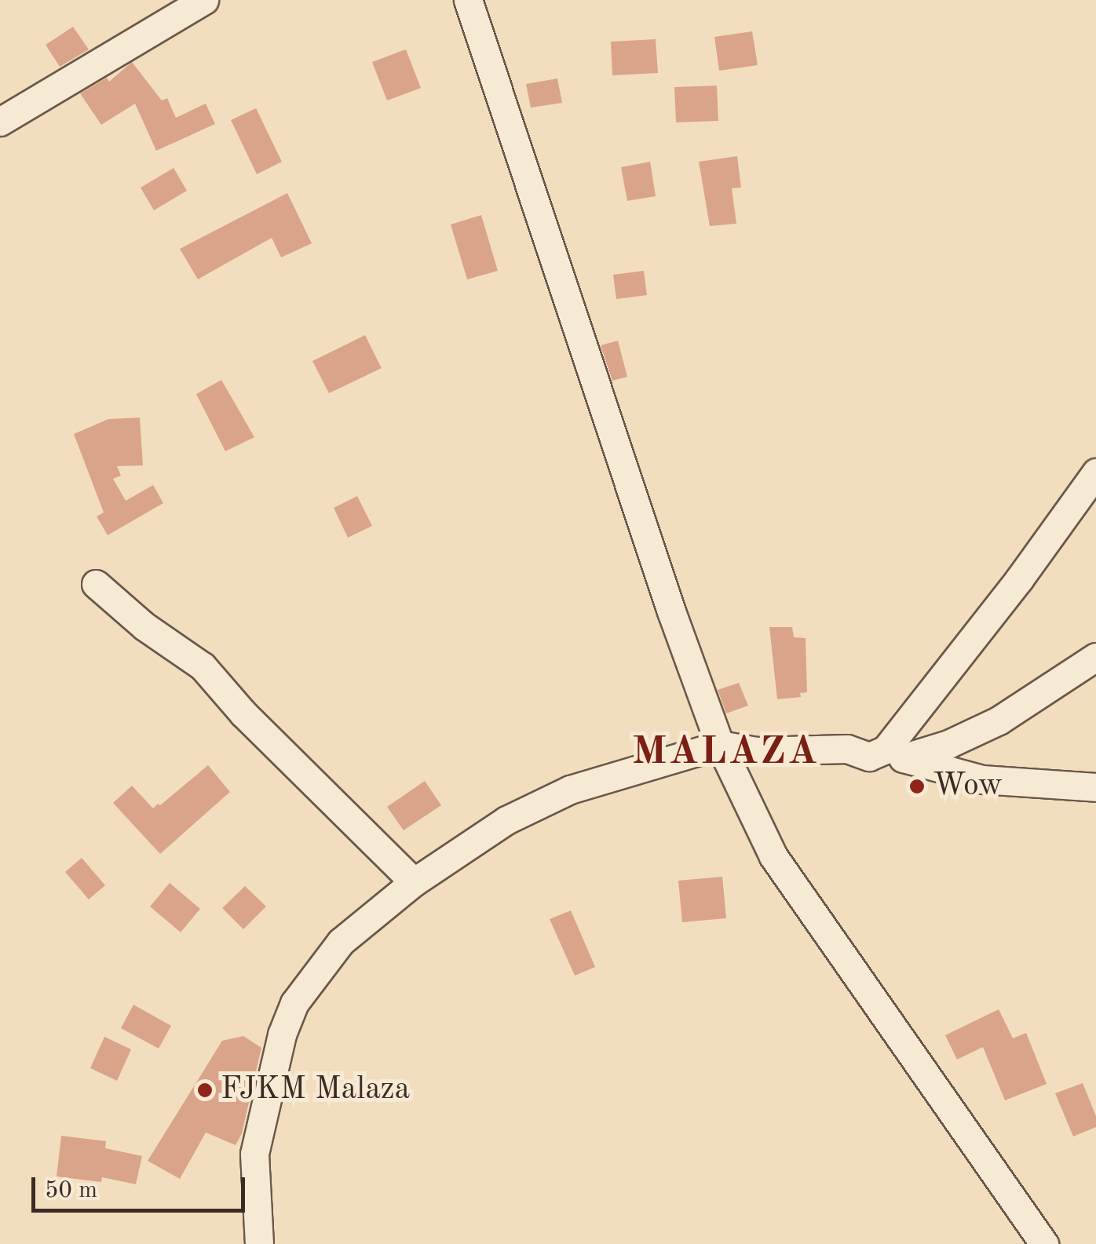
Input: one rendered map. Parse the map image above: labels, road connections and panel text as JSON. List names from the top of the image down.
{
  "districts": ["MALAZA"],
  "places": ["Wow", "FJKM Malaza"],
  "scale_bar": "50 m"
}
